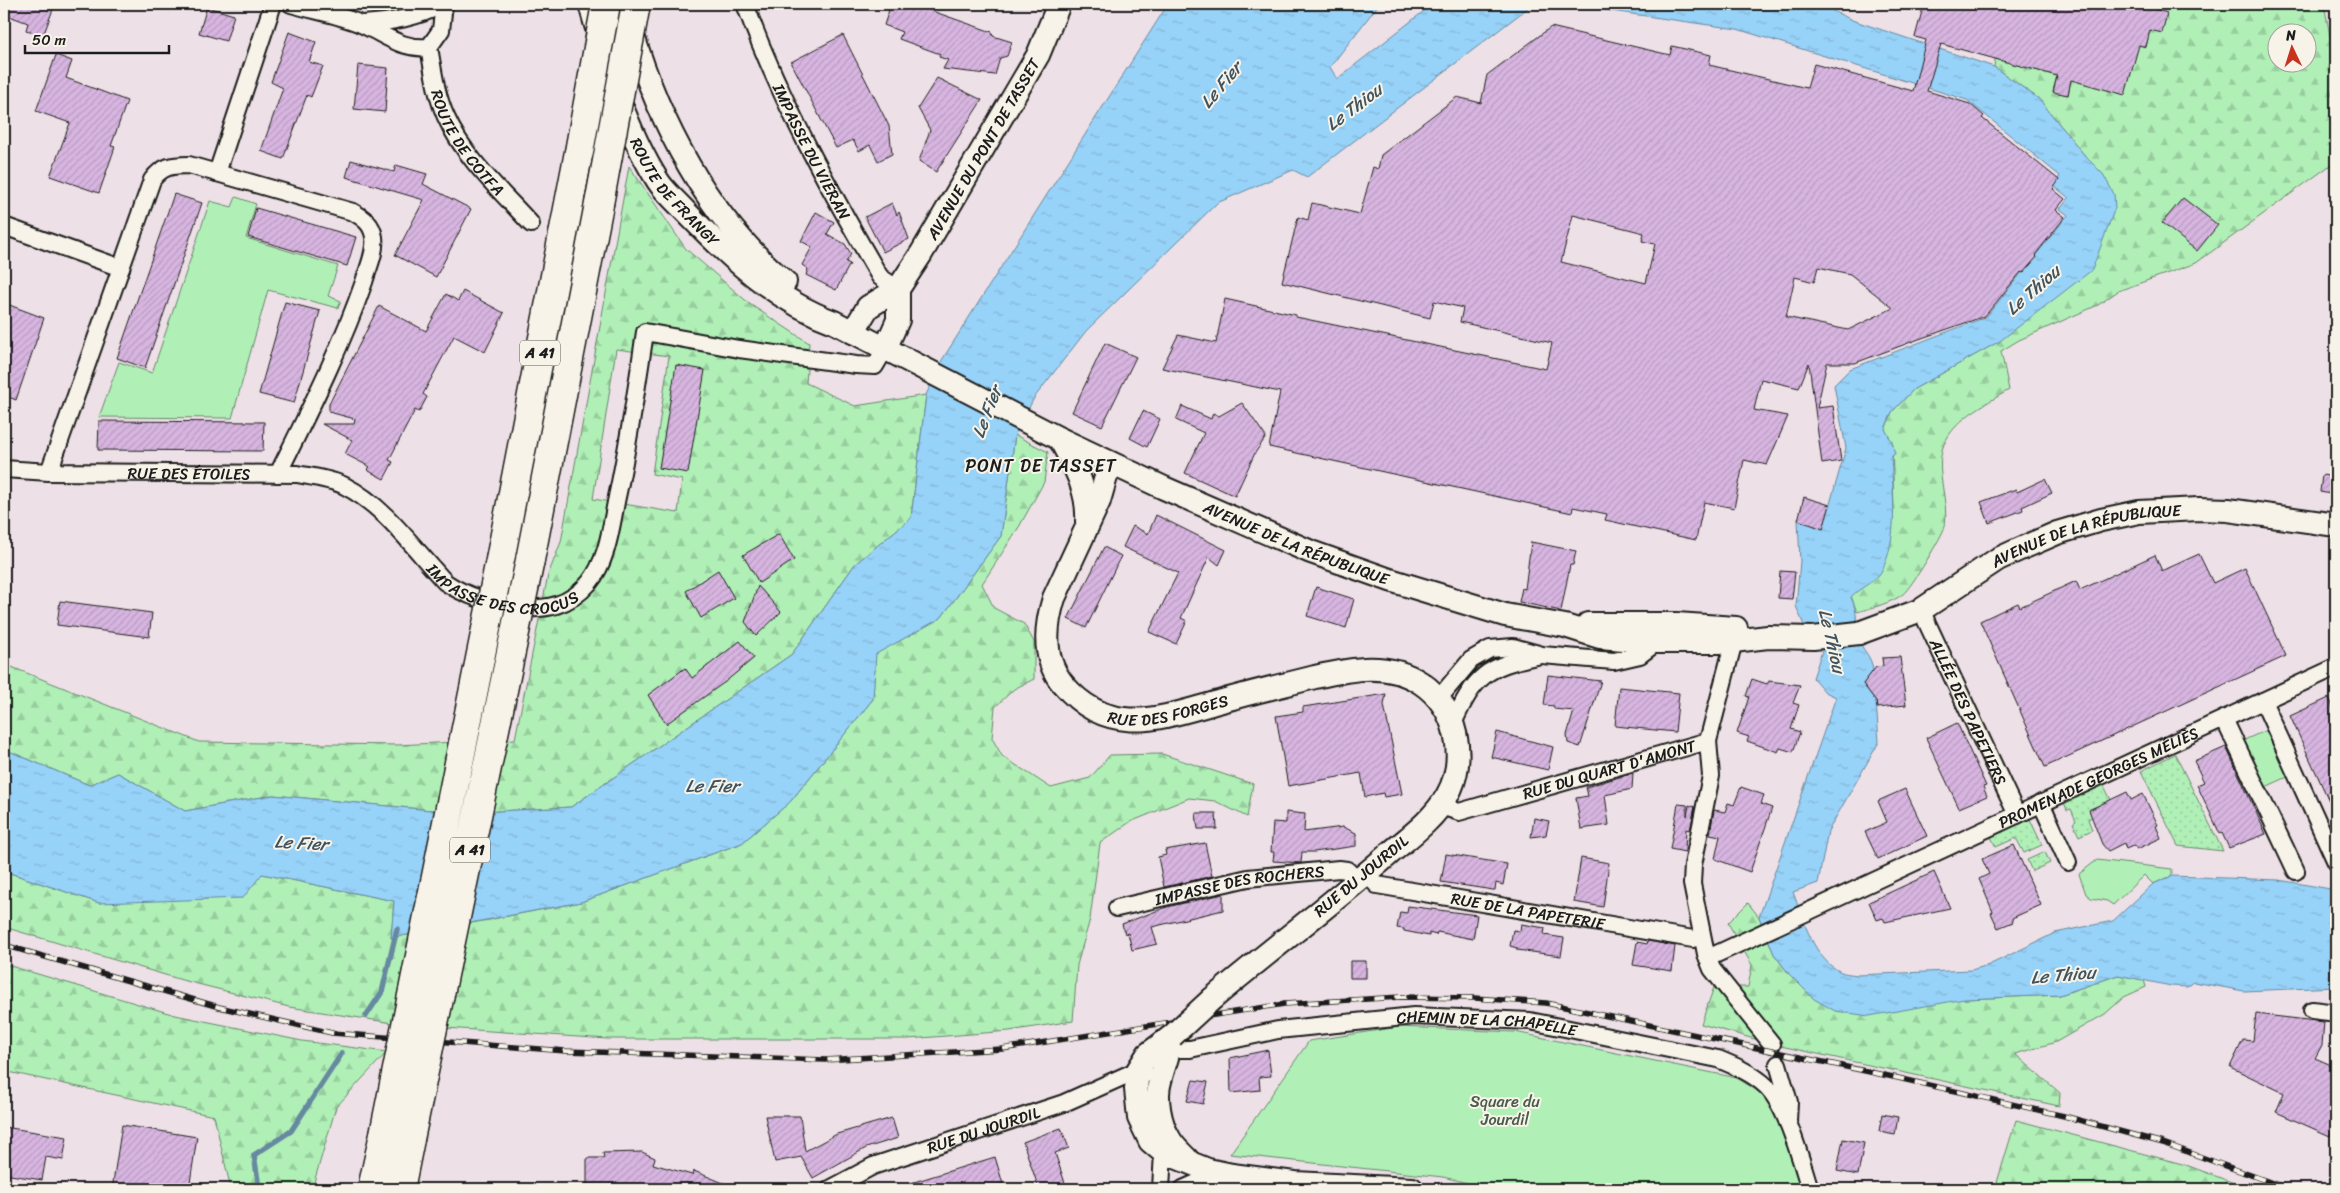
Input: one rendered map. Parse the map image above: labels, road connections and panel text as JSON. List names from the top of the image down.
{
  "streets": {
    "highway": ["A 41"],
    "main road": [
      "AVENUE DU PONT DE TASSET",
      "ROUTE DE FRANGY",
      "AVENUE DE LA RÉPUBLIQUE",
      "RUE DES FORGES",
      "RUE DU JOURDIL"
    ],
    "street": [
      "ROUTE DE COTFA",
      "IMPASSE DU VIÉRAN",
      "RUE DES ÉTOILES",
      "IMPASSE DES CROCUS",
      "ALLÉE DES PAPETIERS",
      "RUE DU QUART D'AMONT",
      "PROMENADE GEORGES MÉLIÈS",
      "IMPASSE DES ROCHERS",
      "RUE DE LA PAPETERIE",
      "CHEMIN DE LA CHAPELLE"
    ]
  },
  "crossings": [
    ["AVENUE DU PONT DE TASSET", "IMPASSE DU VIÉRAN"],
    ["AVENUE DU PONT DE TASSET", "ROUTE DE FRANGY"],
    ["ROUTE DE FRANGY", "AVENUE DE LA RÉPUBLIQUE"],
    ["ROUTE DE FRANGY", "IMPASSE DES CROCUS"],
    ["RUE DES ÉTOILES", "IMPASSE DES CROCUS"],
    ["AVENUE DE LA RÉPUBLIQUE", "RUE DES FORGES"],
    ["AVENUE DE LA RÉPUBLIQUE", "ALLÉE DES PAPETIERS"],
    ["AVENUE DE LA RÉPUBLIQUE", "RUE DU QUART D'AMONT"],
    ["AVENUE DE LA RÉPUBLIQUE", "RUE DU JOURDIL"],
    ["RUE DES FORGES", "RUE DU JOURDIL"],
    ["ALLÉE DES PAPETIERS", "PROMENADE GEORGES MÉLIÈS"],
    ["RUE DU QUART D'AMONT", "RUE DU JOURDIL"],
    ["RUE DU JOURDIL", "IMPASSE DES ROCHERS"],
    ["RUE DU JOURDIL", "RUE DE LA PAPETERIE"],
    ["RUE DU JOURDIL", "CHEMIN DE LA CHAPELLE"],
    ["IMPASSE DES ROCHERS", "RUE DE LA PAPETERIE"]
  ],
  "districts": ["PONT DE TASSET"],
  "water": ["Le Fier", "Le Thiou"],
  "parks": ["Square du Jourdil"],
  "scale_bar": "50 m",
  "north": "top"
}
